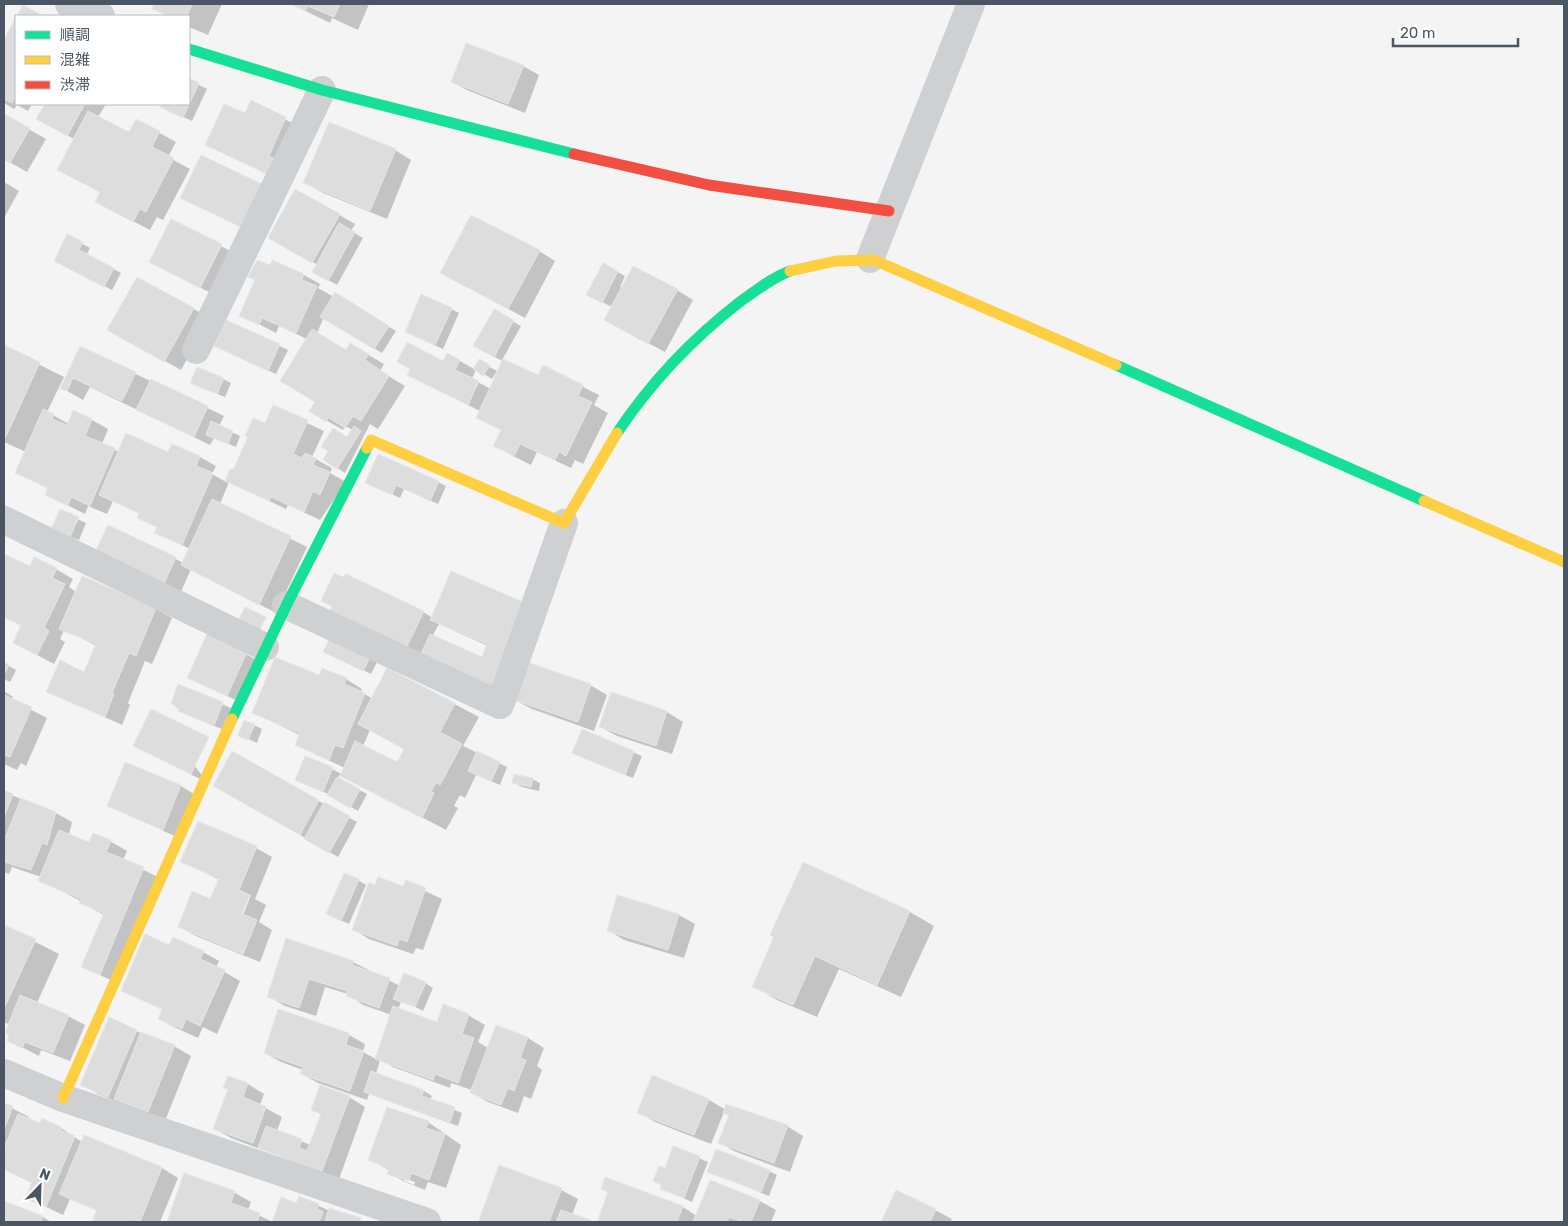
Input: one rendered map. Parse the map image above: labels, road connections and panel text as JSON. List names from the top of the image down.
{
  "legend": ["順調", "混雑", "渋滞"],
  "scale_bar": "20 m",
  "north": "top right"
}
